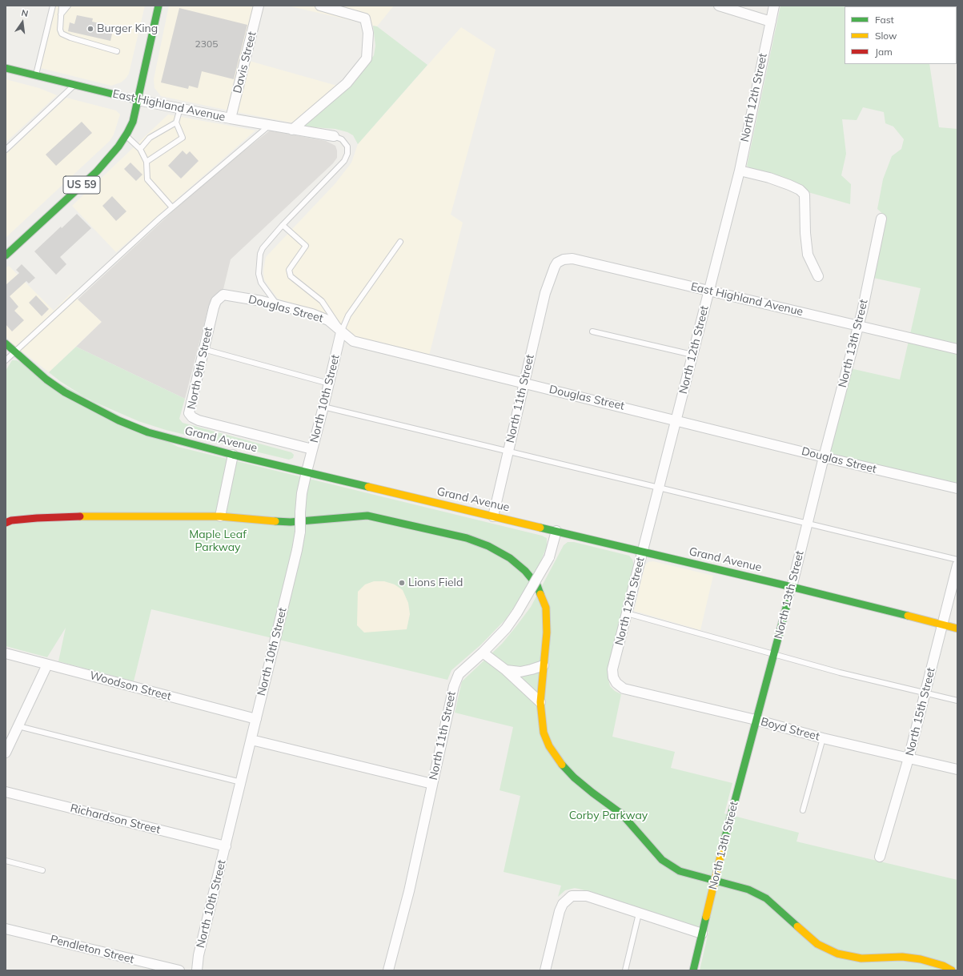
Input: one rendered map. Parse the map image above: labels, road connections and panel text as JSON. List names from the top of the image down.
{
  "streets": {
    "street": [
      "Davis Street",
      "North 12th Street",
      "East Highland Avenue",
      "US 59",
      "Douglas Street",
      "North 13th Street",
      "North 9th Street",
      "North 10th Street",
      "North 11th Street",
      "Grand Avenue",
      "Woodson Street",
      "North 15th Street",
      "Boyd Street",
      "Richardson Street",
      "Pendleton Street"
    ]
  },
  "crossings": [
    ["Davis Street", "East Highland Avenue"],
    ["North 12th Street", "East Highland Avenue"],
    ["North 12th Street", "Douglas Street"],
    ["North 12th Street", "Grand Avenue"],
    ["North 12th Street", "Boyd Street"],
    ["East Highland Avenue", "US 59"],
    ["East Highland Avenue", "North 13th Street"],
    ["East Highland Avenue", "North 11th Street"],
    ["Douglas Street", "North 13th Street"],
    ["Douglas Street", "North 9th Street"],
    ["Douglas Street", "North 10th Street"],
    ["Douglas Street", "North 11th Street"],
    ["North 13th Street", "Grand Avenue"],
    ["North 13th Street", "Boyd Street"],
    ["North 9th Street", "North 10th Street"],
    ["North 10th Street", "Grand Avenue"],
    ["North 10th Street", "Woodson Street"],
    ["North 10th Street", "Richardson Street"],
    ["North 11th Street", "Grand Avenue"],
    ["Grand Avenue", "North 15th Street"],
    ["North 15th Street", "Boyd Street"]
  ],
  "parks": ["Maple Leaf Parkway", "Corby Parkway"],
  "places": ["Burger King", "Lions Field"],
  "house_numbers": ["2305"],
  "legend": ["Fast", "Slow", "Jam"],
  "north": "top"
}
